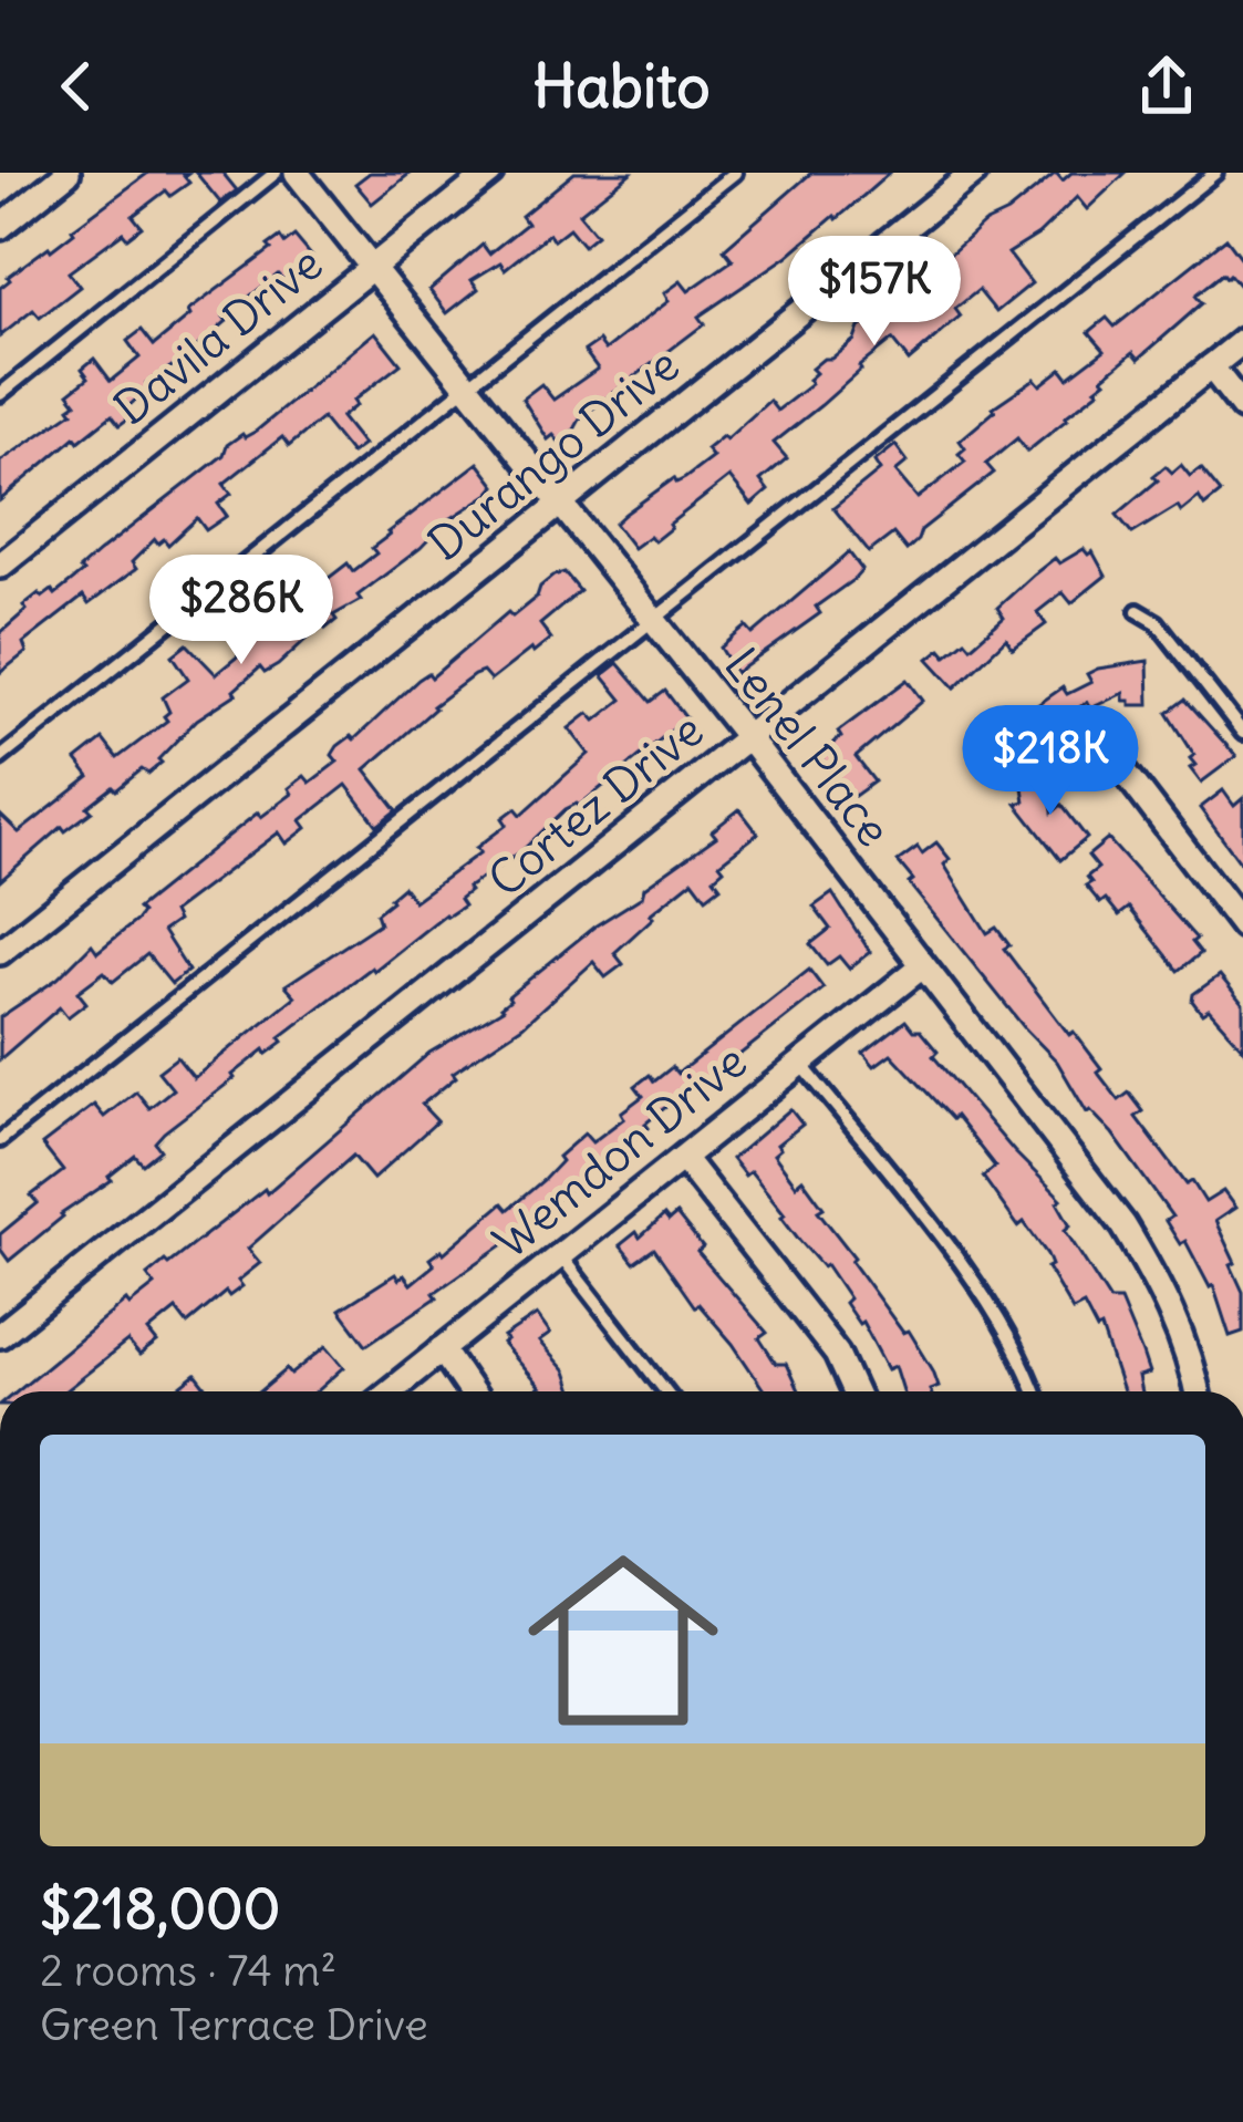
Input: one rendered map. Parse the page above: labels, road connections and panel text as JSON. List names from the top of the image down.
{
  "streets": {
    "street": [
      "Davila Drive",
      "Durango Drive",
      "Lenel Place",
      "Cortez Drive",
      "Wemdon Drive"
    ]
  },
  "crossings": [
    ["Davila Drive", "Lenel Place"],
    ["Durango Drive", "Lenel Place"],
    ["Lenel Place", "Cortez Drive"],
    ["Lenel Place", "Wemdon Drive"]
  ],
  "page": {
    "header": "Habito",
    "price": ["$157K", "$286K", "$218K"],
    "list": [
      {
        "name": "$218,000",
        "note": "2 rooms · 74 m² · Green Terrace Drive"
      }
    ]
  }
}
